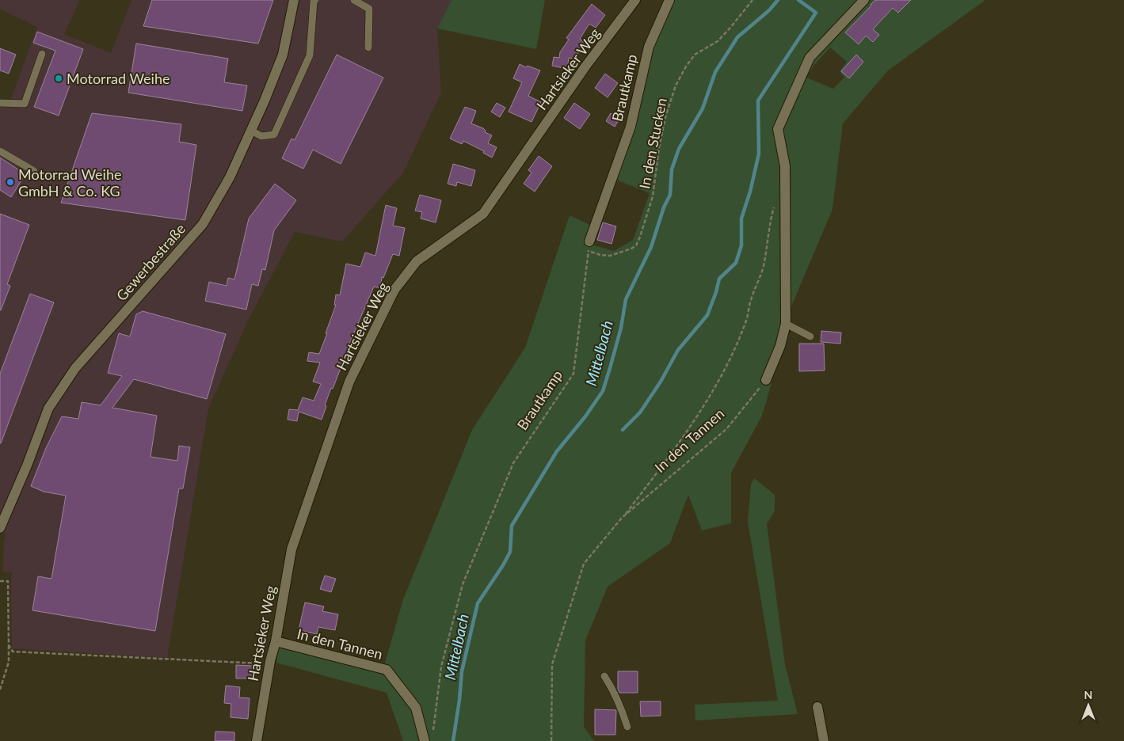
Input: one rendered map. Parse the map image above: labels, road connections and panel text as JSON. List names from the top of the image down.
{
  "streets": {
    "street": [
      "Hartsieker Weg",
      "Brautkamp",
      "Gewerbestraße",
      "In den Tannen"
    ],
    "path": ["In den Stucken"]
  },
  "crossings": [
    ["Hartsieker Weg", "In den Tannen"],
    ["Brautkamp", "In den Stucken"]
  ],
  "water": ["Mittelbach"],
  "places": ["Motorrad Weihe", "Motorrad Weihe GmbH & Co. KG"],
  "north": "top"
}
